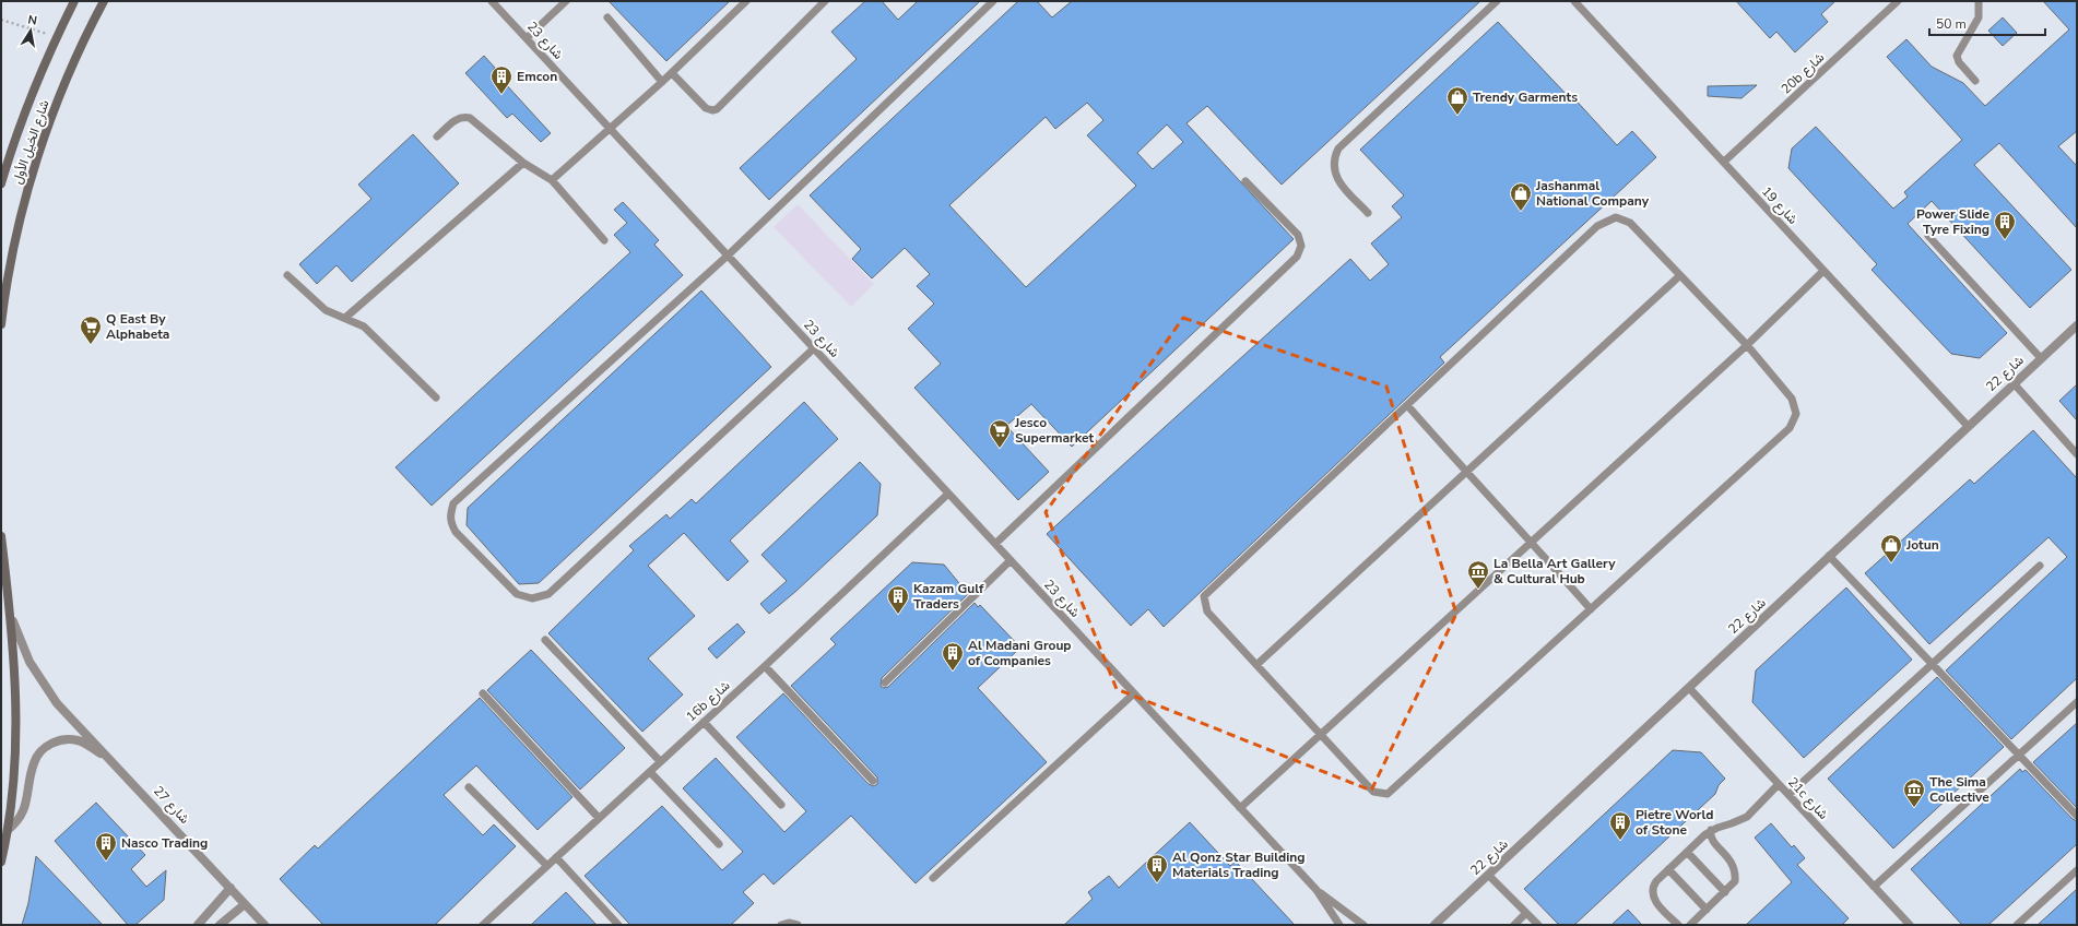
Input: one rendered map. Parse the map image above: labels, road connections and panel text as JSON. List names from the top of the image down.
{
  "streets": {
    "main road": ["شارع الخيل الأول"],
    "street": ["شارع 22", "شارع 27"],
    "lane": [
      "شارع 23",
      "20b شارع",
      "شارع 19",
      "16b شارع",
      "21c شارع"
    ]
  },
  "crossings": [
    ["شارع 23", "16b شارع"],
    ["20b شارع", "شارع 19"],
    ["شارع 19", "شارع 22"],
    ["شارع 22", "21c شارع"]
  ],
  "places": {
    "building": [
      "Emcon",
      "Power Slide Tyre Fixing",
      "Kazam Gulf Traders",
      "Al Madani Group of Companies",
      "Pietre World of Stone",
      "Nasco Trading",
      "Al Qonz Star Building Materials Trading"
    ],
    "shop": ["Trendy Garments", "Jashanmal National Company", "Jotun"],
    "supermarket": ["Q East By Alphabeta", "Jesco Supermarket"],
    "museum": ["La Bella Art Gallery & Cultural Hub", "The Sima Collective"]
  },
  "scale_bar": "50 m",
  "north": "top"
}
